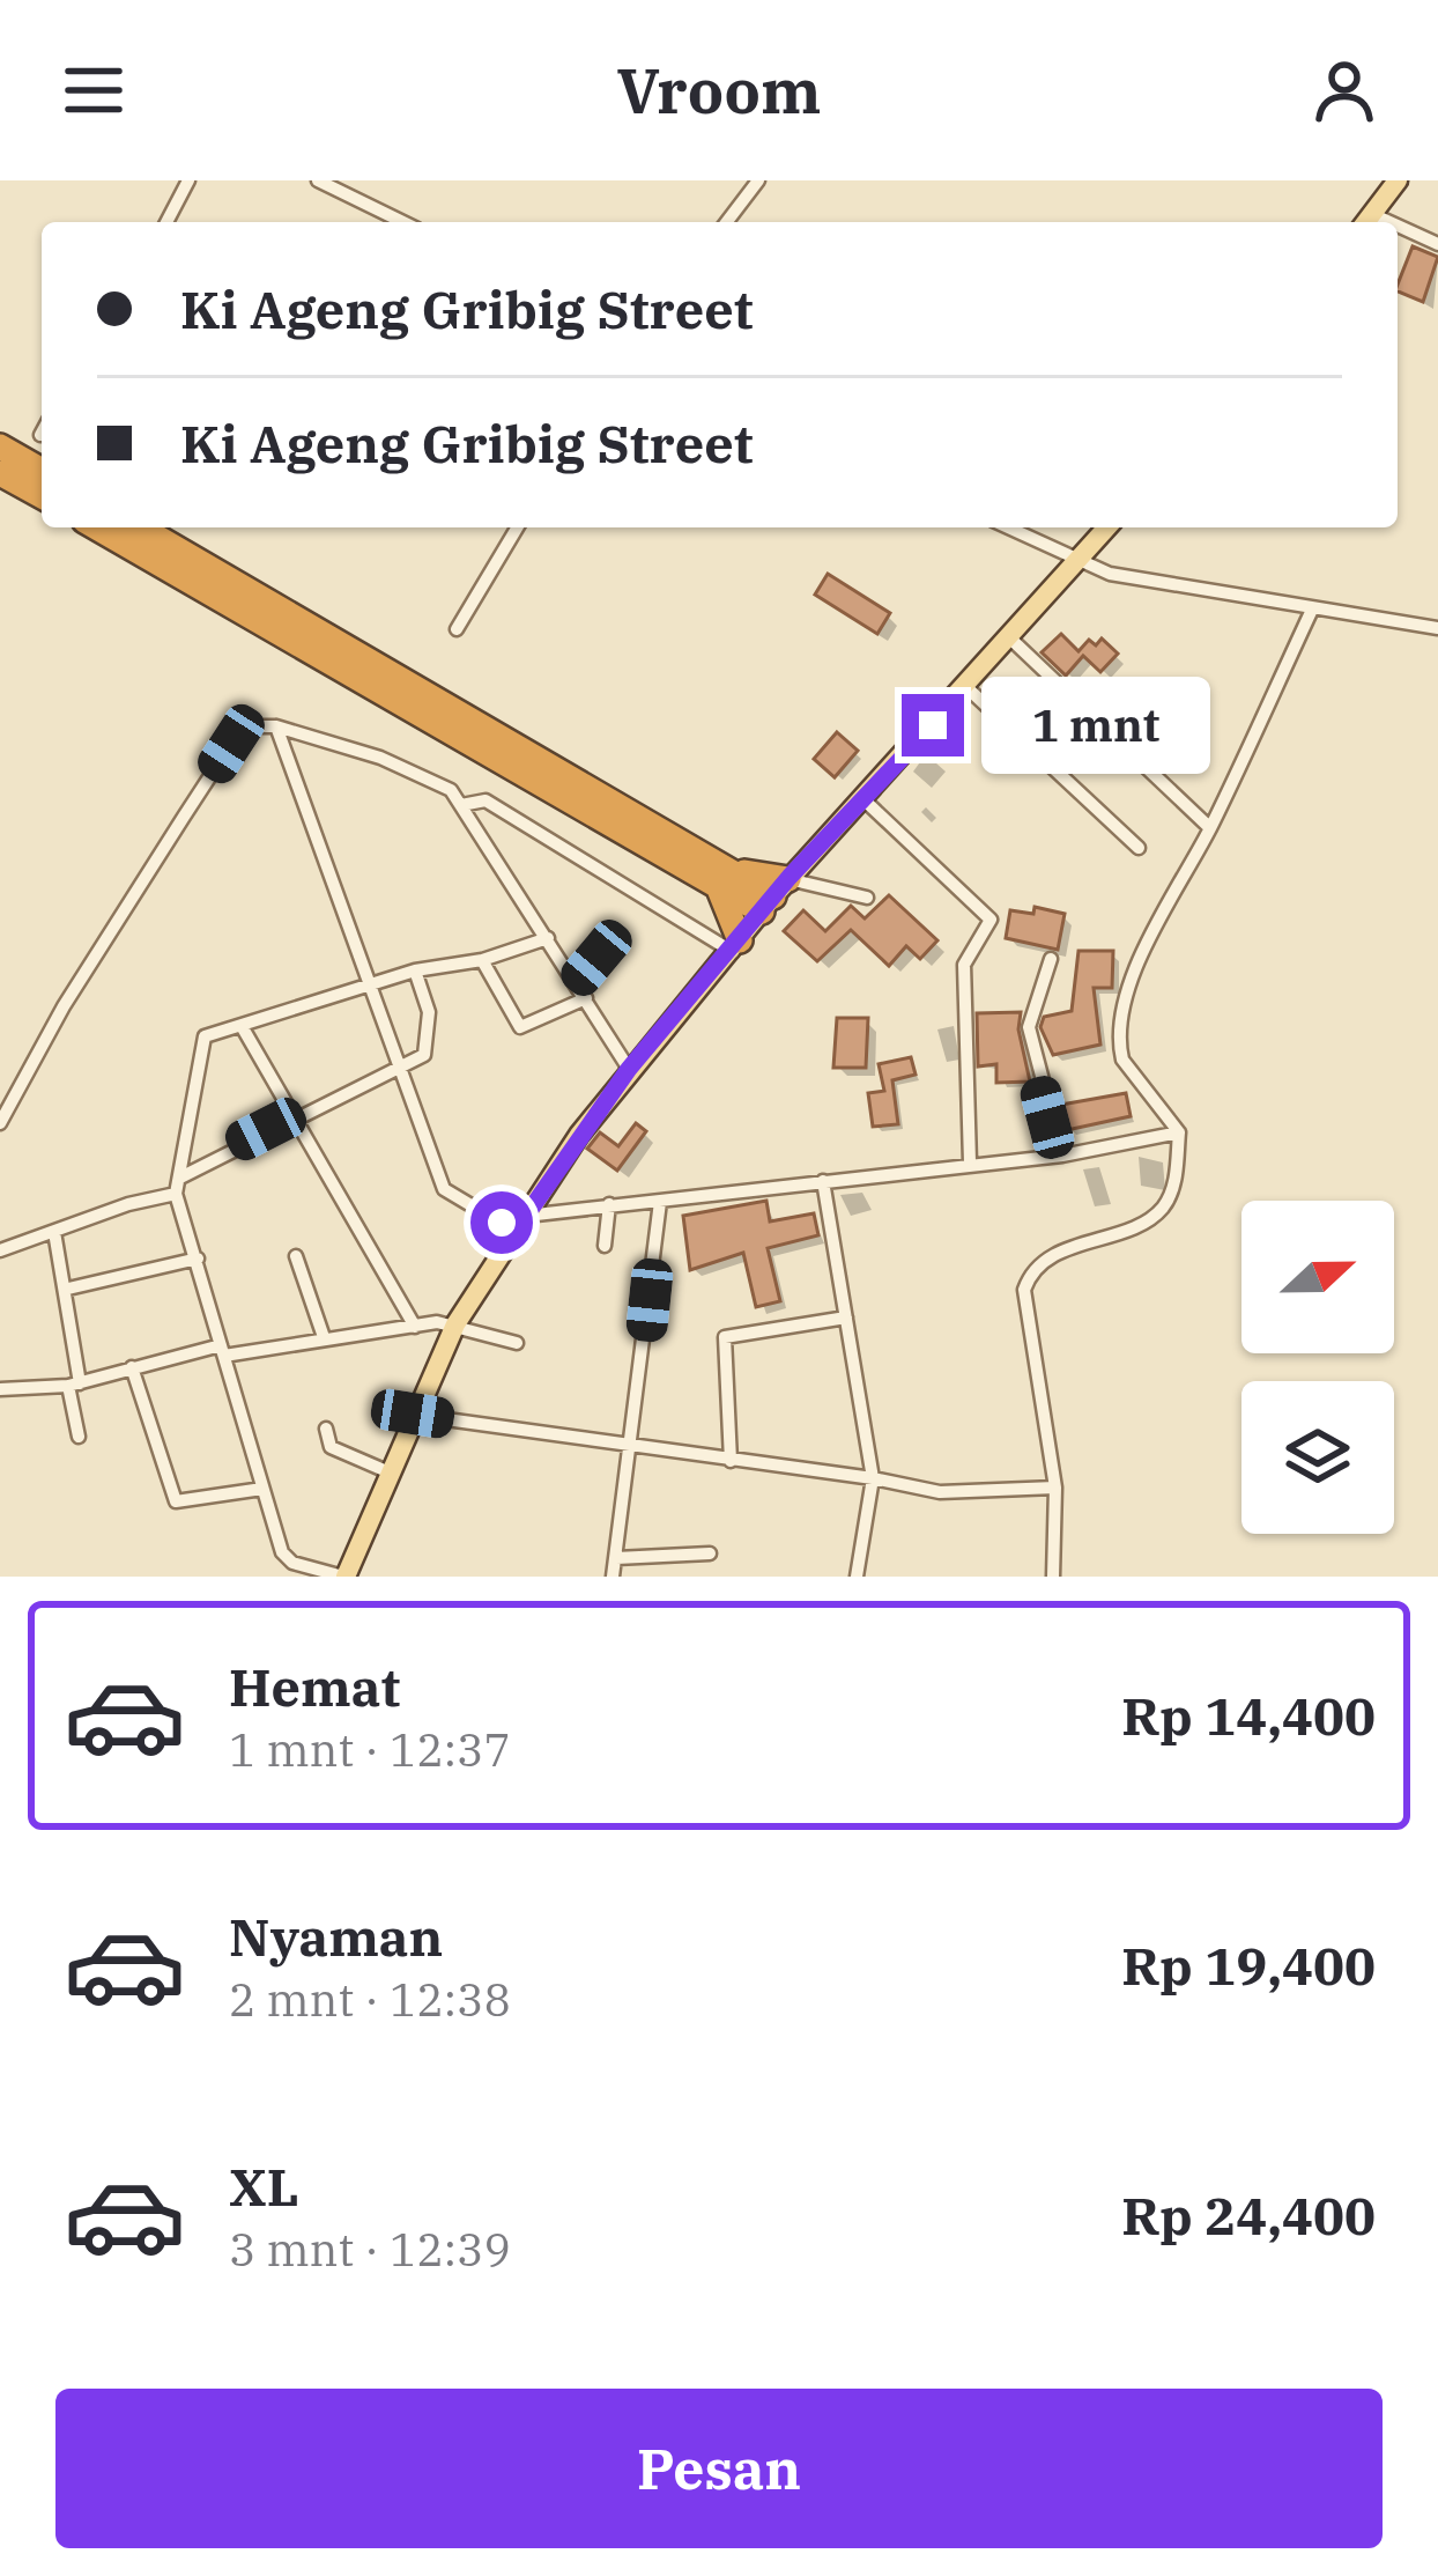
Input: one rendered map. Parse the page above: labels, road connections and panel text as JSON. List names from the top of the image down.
{
  "north": "right",
  "page": {
    "header": "Vroom",
    "banner": ["Ki Ageng Gribig Street", "Ki Ageng Gribig Street"],
    "bubble": "1 mnt",
    "list": [
      {
        "name": "Hemat",
        "note": "1 mnt · 12:37",
        "value": "Rp 14,400"
      },
      {
        "name": "Nyaman",
        "note": "2 mnt · 12:38",
        "value": "Rp 19,400"
      },
      {
        "name": "XL",
        "note": "3 mnt · 12:39",
        "value": "Rp 24,400"
      }
    ],
    "buttons": "Pesan"
  }
}
